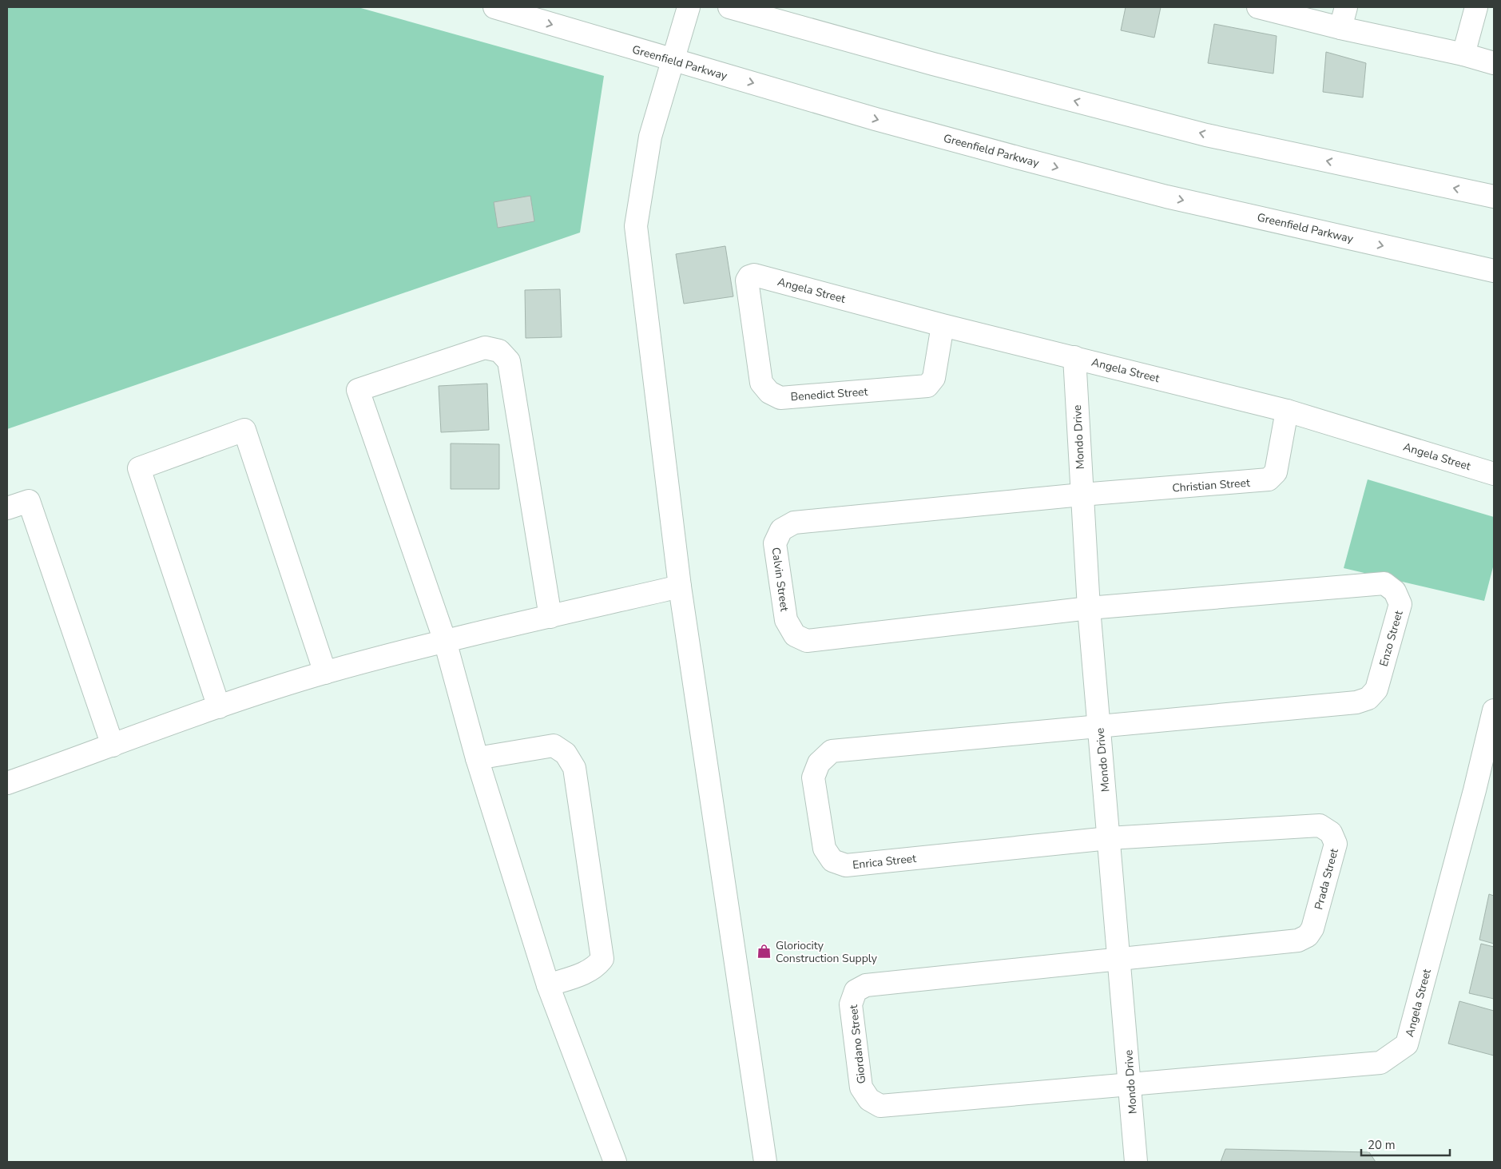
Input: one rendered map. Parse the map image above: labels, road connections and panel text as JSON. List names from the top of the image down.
{
  "streets": {
    "street": [
      "Greenfield Parkway",
      "Angela Street",
      "Benedict Street",
      "Mondo Drive",
      "Christian Street",
      "Calvin Street",
      "Enzo Street",
      "Enrica Street",
      "Prada Street",
      "Giordano Street"
    ]
  },
  "crossings": [
    ["Angela Street", "Benedict Street"],
    ["Angela Street", "Mondo Drive"],
    ["Angela Street", "Christian Street"],
    ["Angela Street", "Giordano Street"],
    ["Mondo Drive", "Christian Street"],
    ["Mondo Drive", "Calvin Street"],
    ["Mondo Drive", "Enzo Street"],
    ["Mondo Drive", "Enrica Street"],
    ["Mondo Drive", "Prada Street"],
    ["Mondo Drive", "Giordano Street"],
    ["Christian Street", "Calvin Street"],
    ["Calvin Street", "Enzo Street"],
    ["Enzo Street", "Enrica Street"],
    ["Enrica Street", "Prada Street"],
    ["Prada Street", "Giordano Street"]
  ],
  "places": {
    "shop": ["Gloriocity Construction Supply"]
  },
  "scale_bar": "20 m"
}
